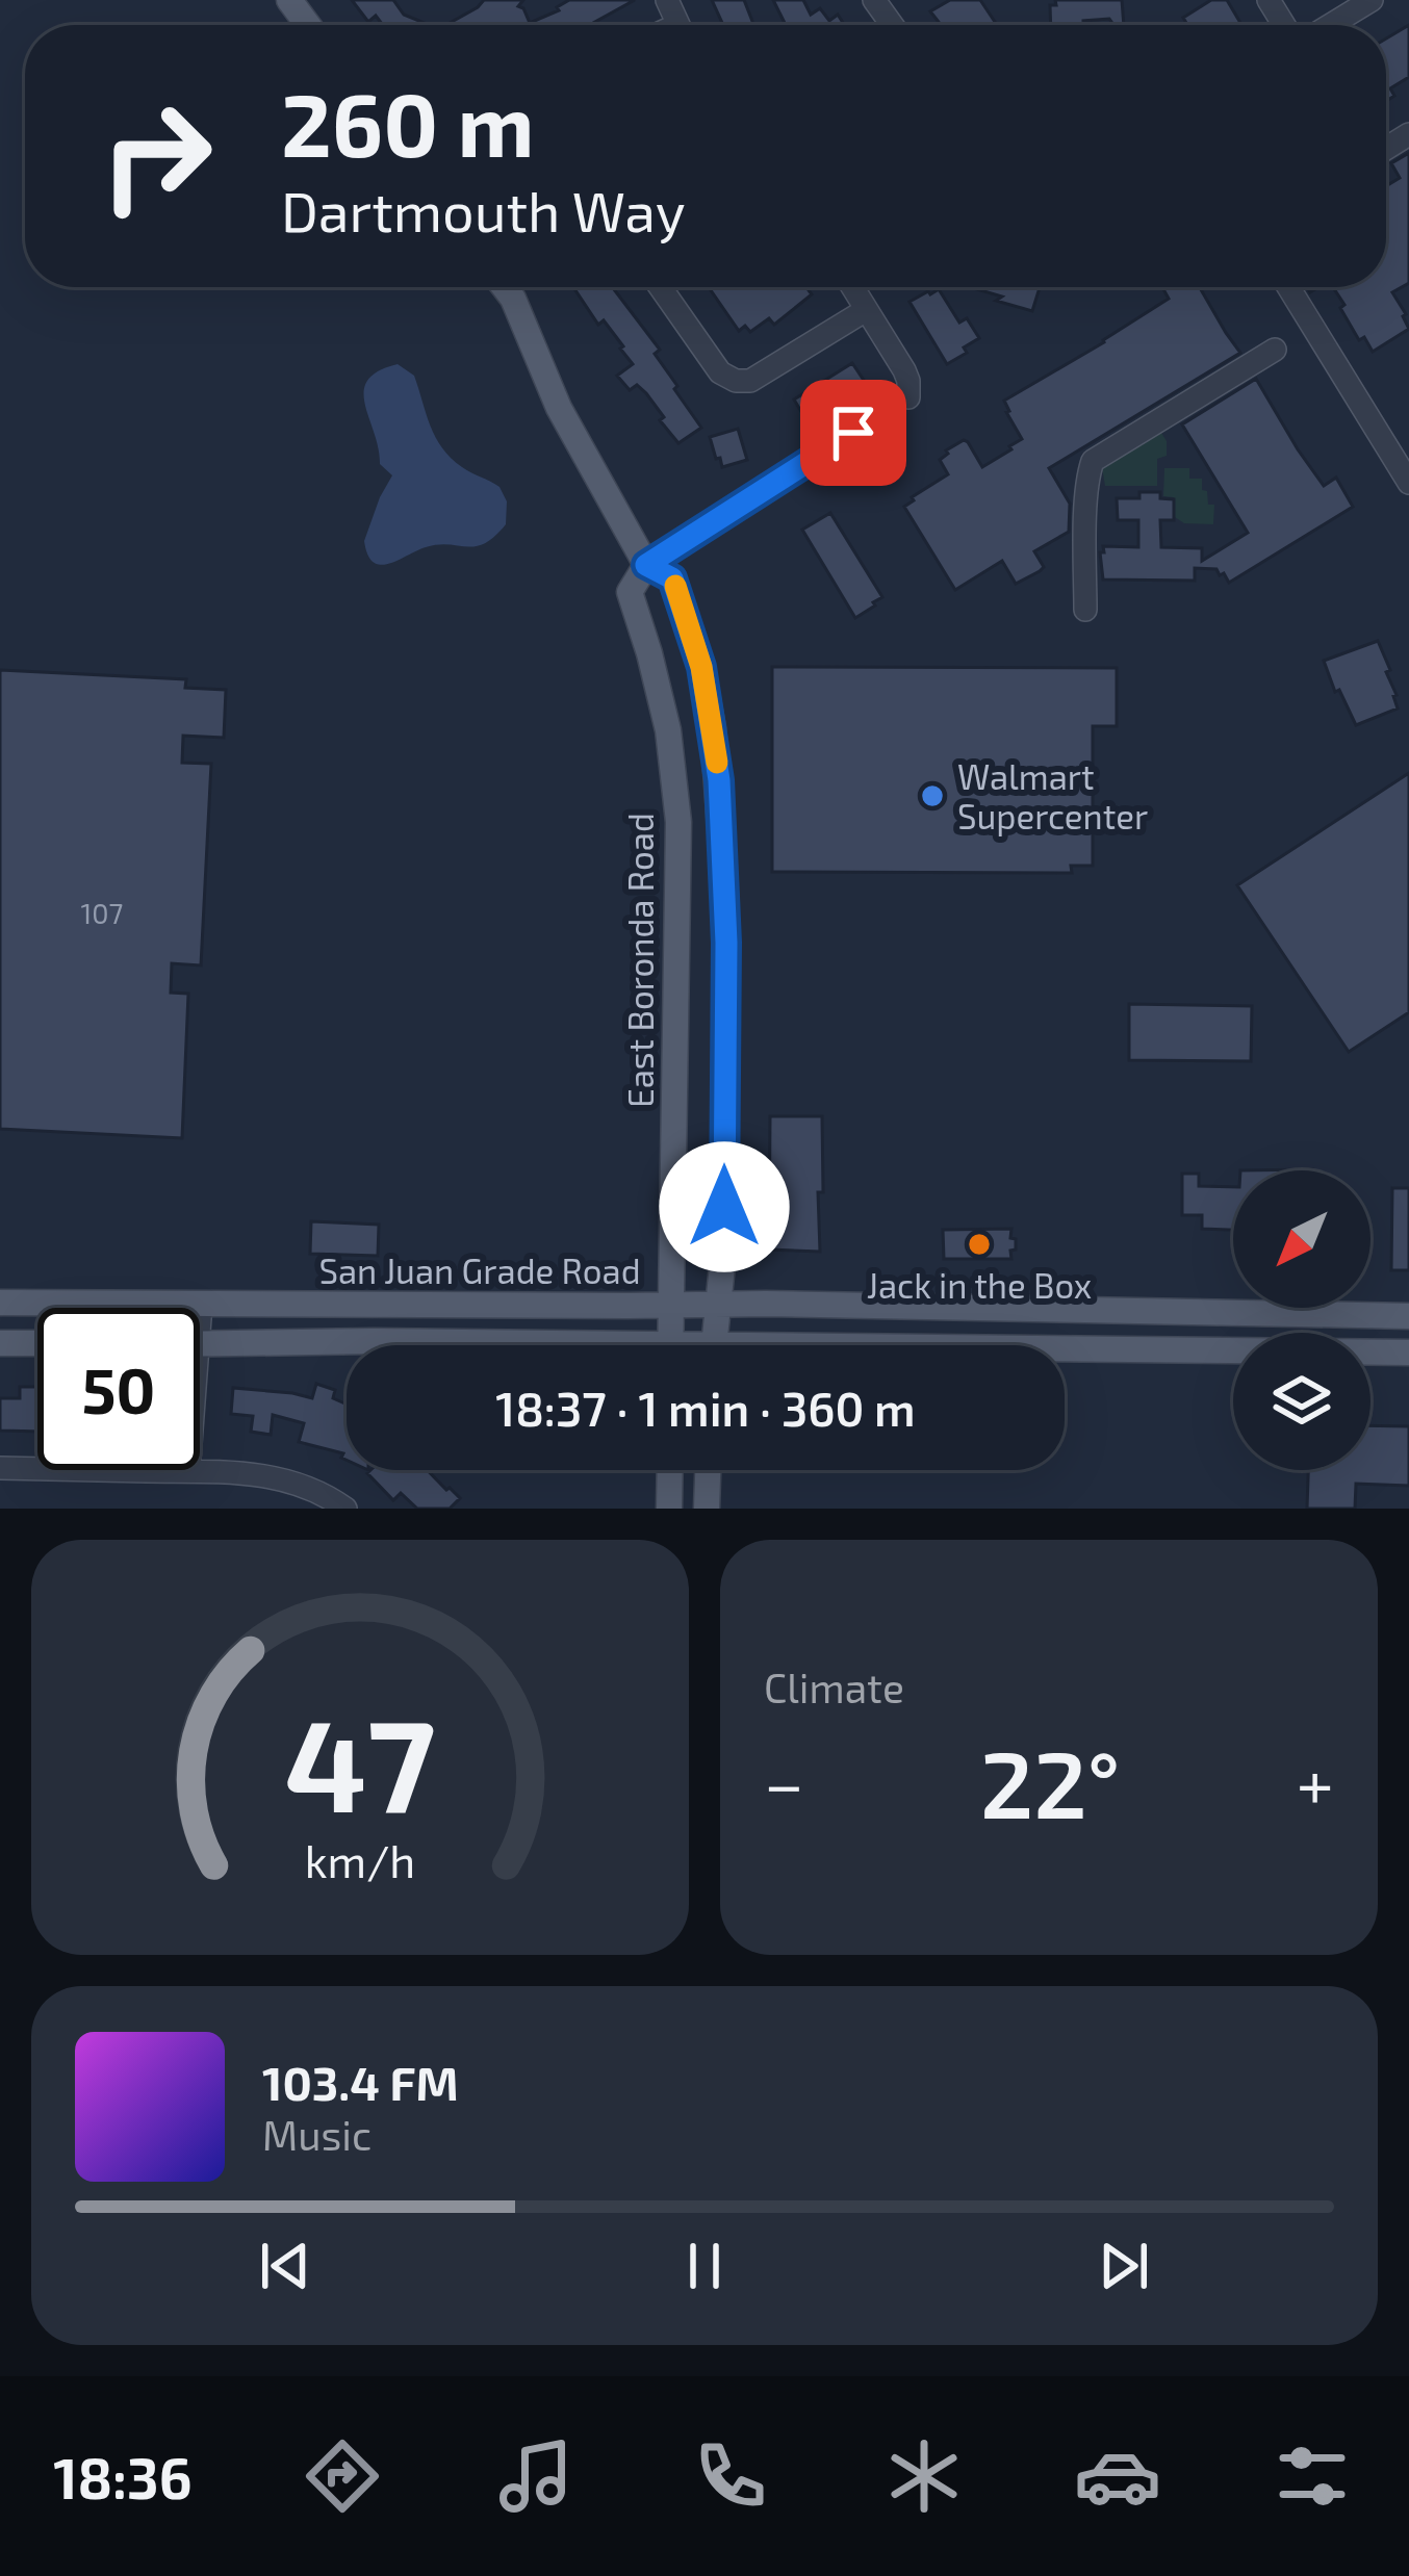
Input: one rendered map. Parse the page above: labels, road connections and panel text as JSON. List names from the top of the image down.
{
  "streets": {
    "main road": ["East Boronda Road", "San Juan Grade Road"]
  },
  "crossings": [
    ["East Boronda Road", "San Juan Grade Road"]
  ],
  "places": ["Walmart Supercenter", "Jack in the Box"],
  "house_numbers": ["107"],
  "north": "bottom left",
  "page": {
    "turn": ["260 m", "Dartmouth Way"],
    "limit": "50",
    "trip": "18:37 · 1 min · 360 m",
    "tile": "Climate",
    "heat": ["−", "22°", "+"],
    "song": ["103.4 FM", "Music"],
    "tabs": "18:36",
    "gauge": ["47", "km/h"]
  }
}
